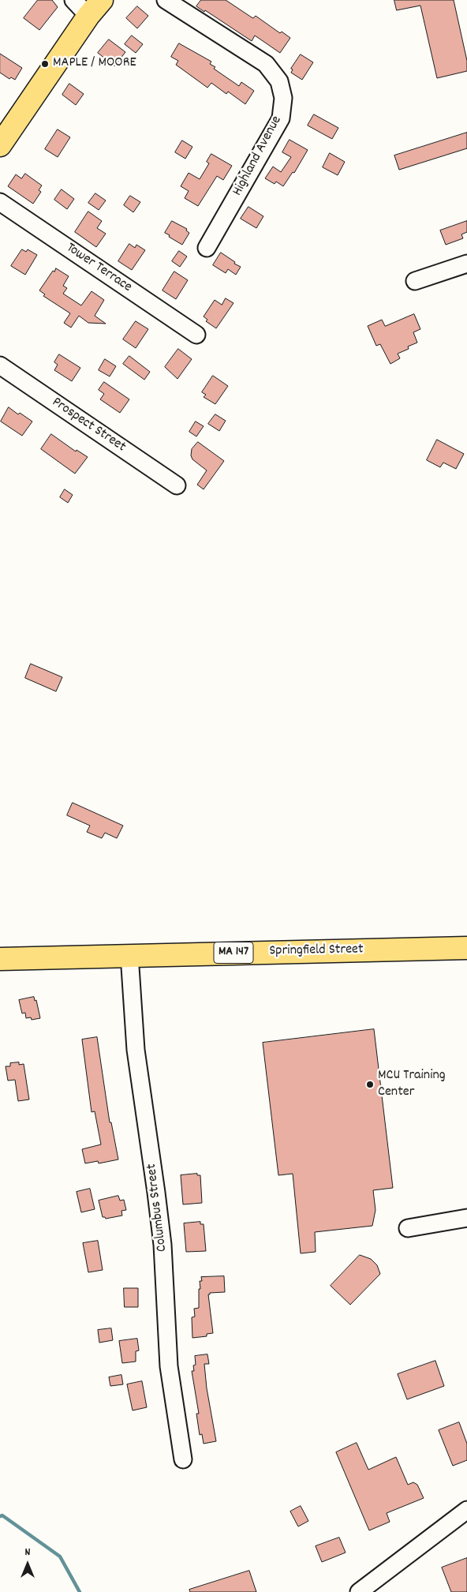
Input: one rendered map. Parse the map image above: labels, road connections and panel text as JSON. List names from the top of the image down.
{
  "streets": {
    "main road": ["Springfield Street", "MA 147"],
    "street": [
      "Highland Avenue",
      "Tower Terrace",
      "Prospect Street",
      "Columbus Street"
    ]
  },
  "crossings": [
    ["Springfield Street", "Columbus Street"]
  ],
  "places": ["MAPLE / MOORE", "MCU Training Center"],
  "north": "top"
}
